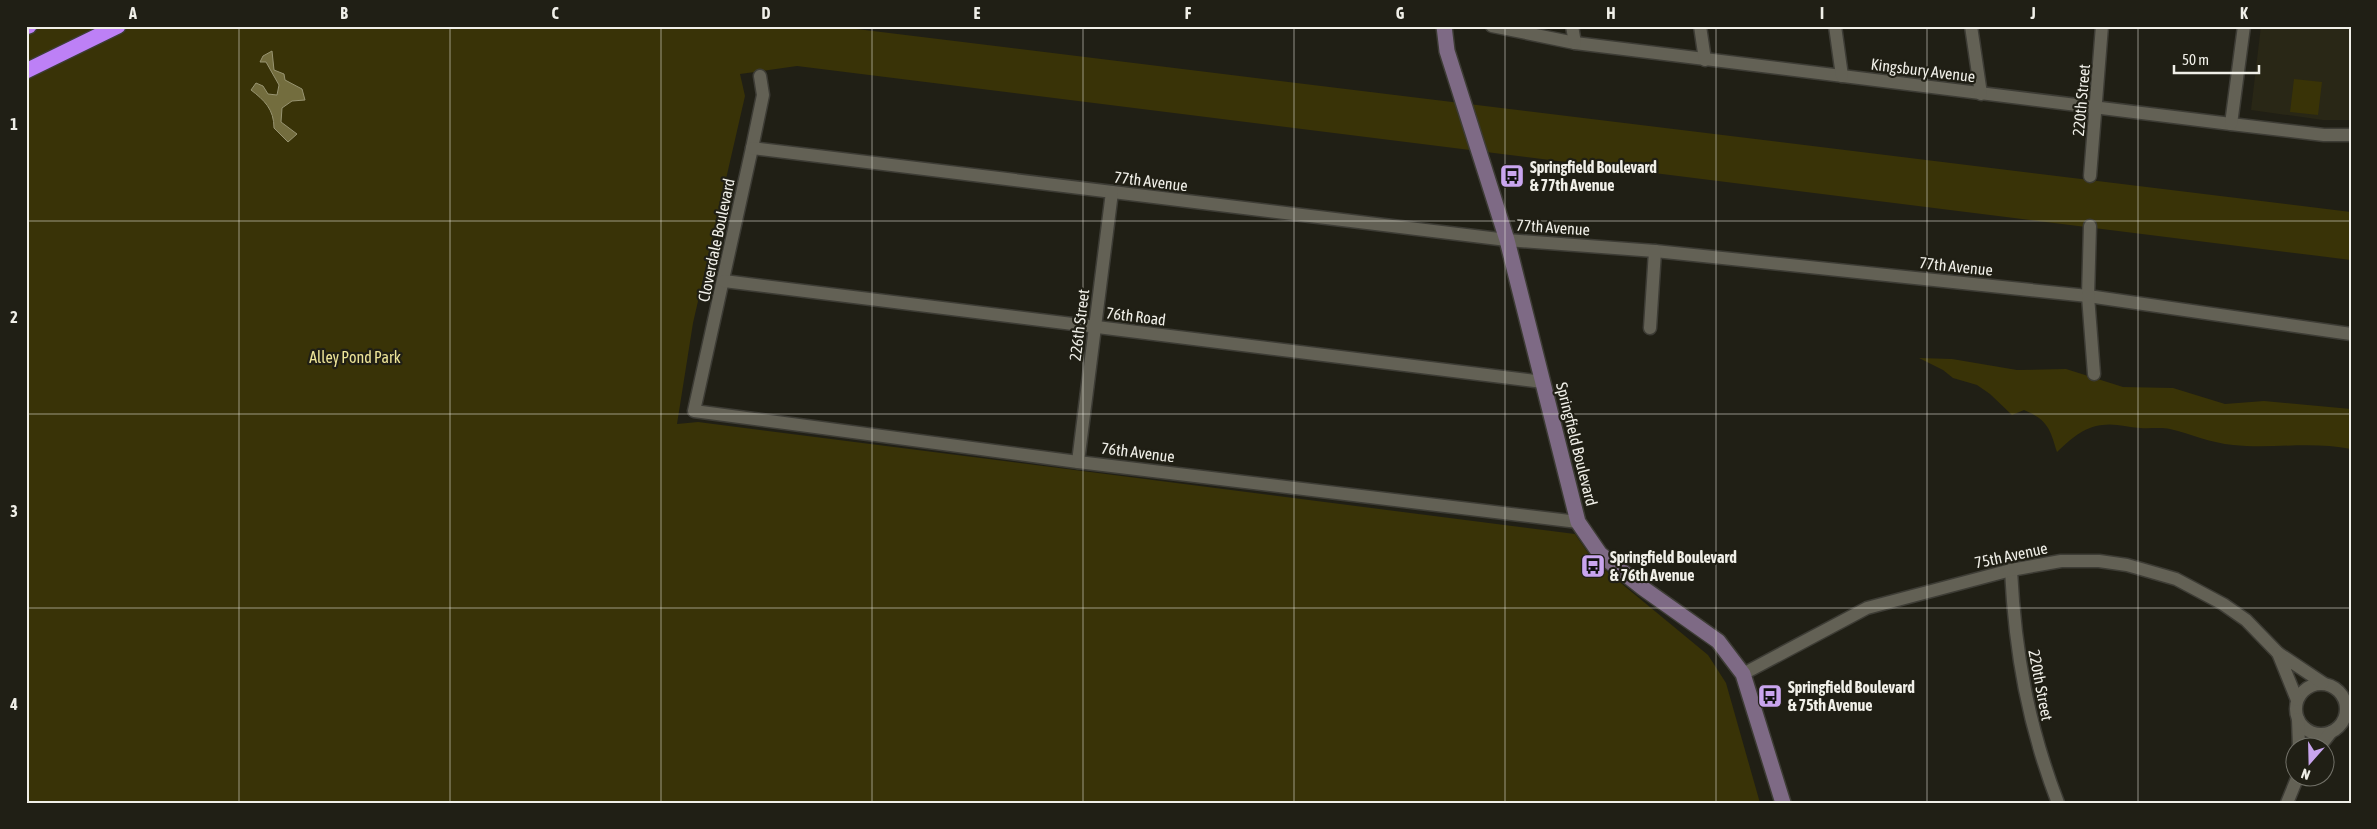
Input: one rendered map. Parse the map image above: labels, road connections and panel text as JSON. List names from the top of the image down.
{
  "streets": {
    "main road": ["Springfield Boulevard"],
    "street": [
      "Kingsbury Avenue",
      "220th Street",
      "77th Avenue",
      "Cloverdale Boulevard",
      "76th Road",
      "226th Street",
      "76th Avenue",
      "75th Avenue"
    ]
  },
  "crossings": [
    ["Kingsbury Avenue", "220th Street"],
    ["220th Street", "75th Avenue"],
    ["77th Avenue", "Cloverdale Boulevard"],
    ["77th Avenue", "226th Street"],
    ["77th Avenue", "Springfield Boulevard"],
    ["Cloverdale Boulevard", "76th Road"],
    ["Cloverdale Boulevard", "76th Avenue"],
    ["76th Road", "226th Street"],
    ["76th Road", "Springfield Boulevard"],
    ["226th Street", "76th Avenue"],
    ["Springfield Boulevard", "76th Avenue"],
    ["Springfield Boulevard", "75th Avenue"]
  ],
  "parks": ["Alley Pond Park"],
  "places": {
    "bus stop": ["Springfield Boulevard & 77th Avenue", "Springfield Boulevard & 76th Avenue", "Springfield Boulevard & 75th Avenue"]
  },
  "scale_bar": "50 m",
  "north": "bottom",
  "grid": {
    "columns": [
      "A",
      "B",
      "C",
      "D",
      "E",
      "F",
      "G",
      "H",
      "I",
      "J",
      "K"
    ],
    "rows": [
      "1",
      "2",
      "3",
      "4"
    ]
  }
}
